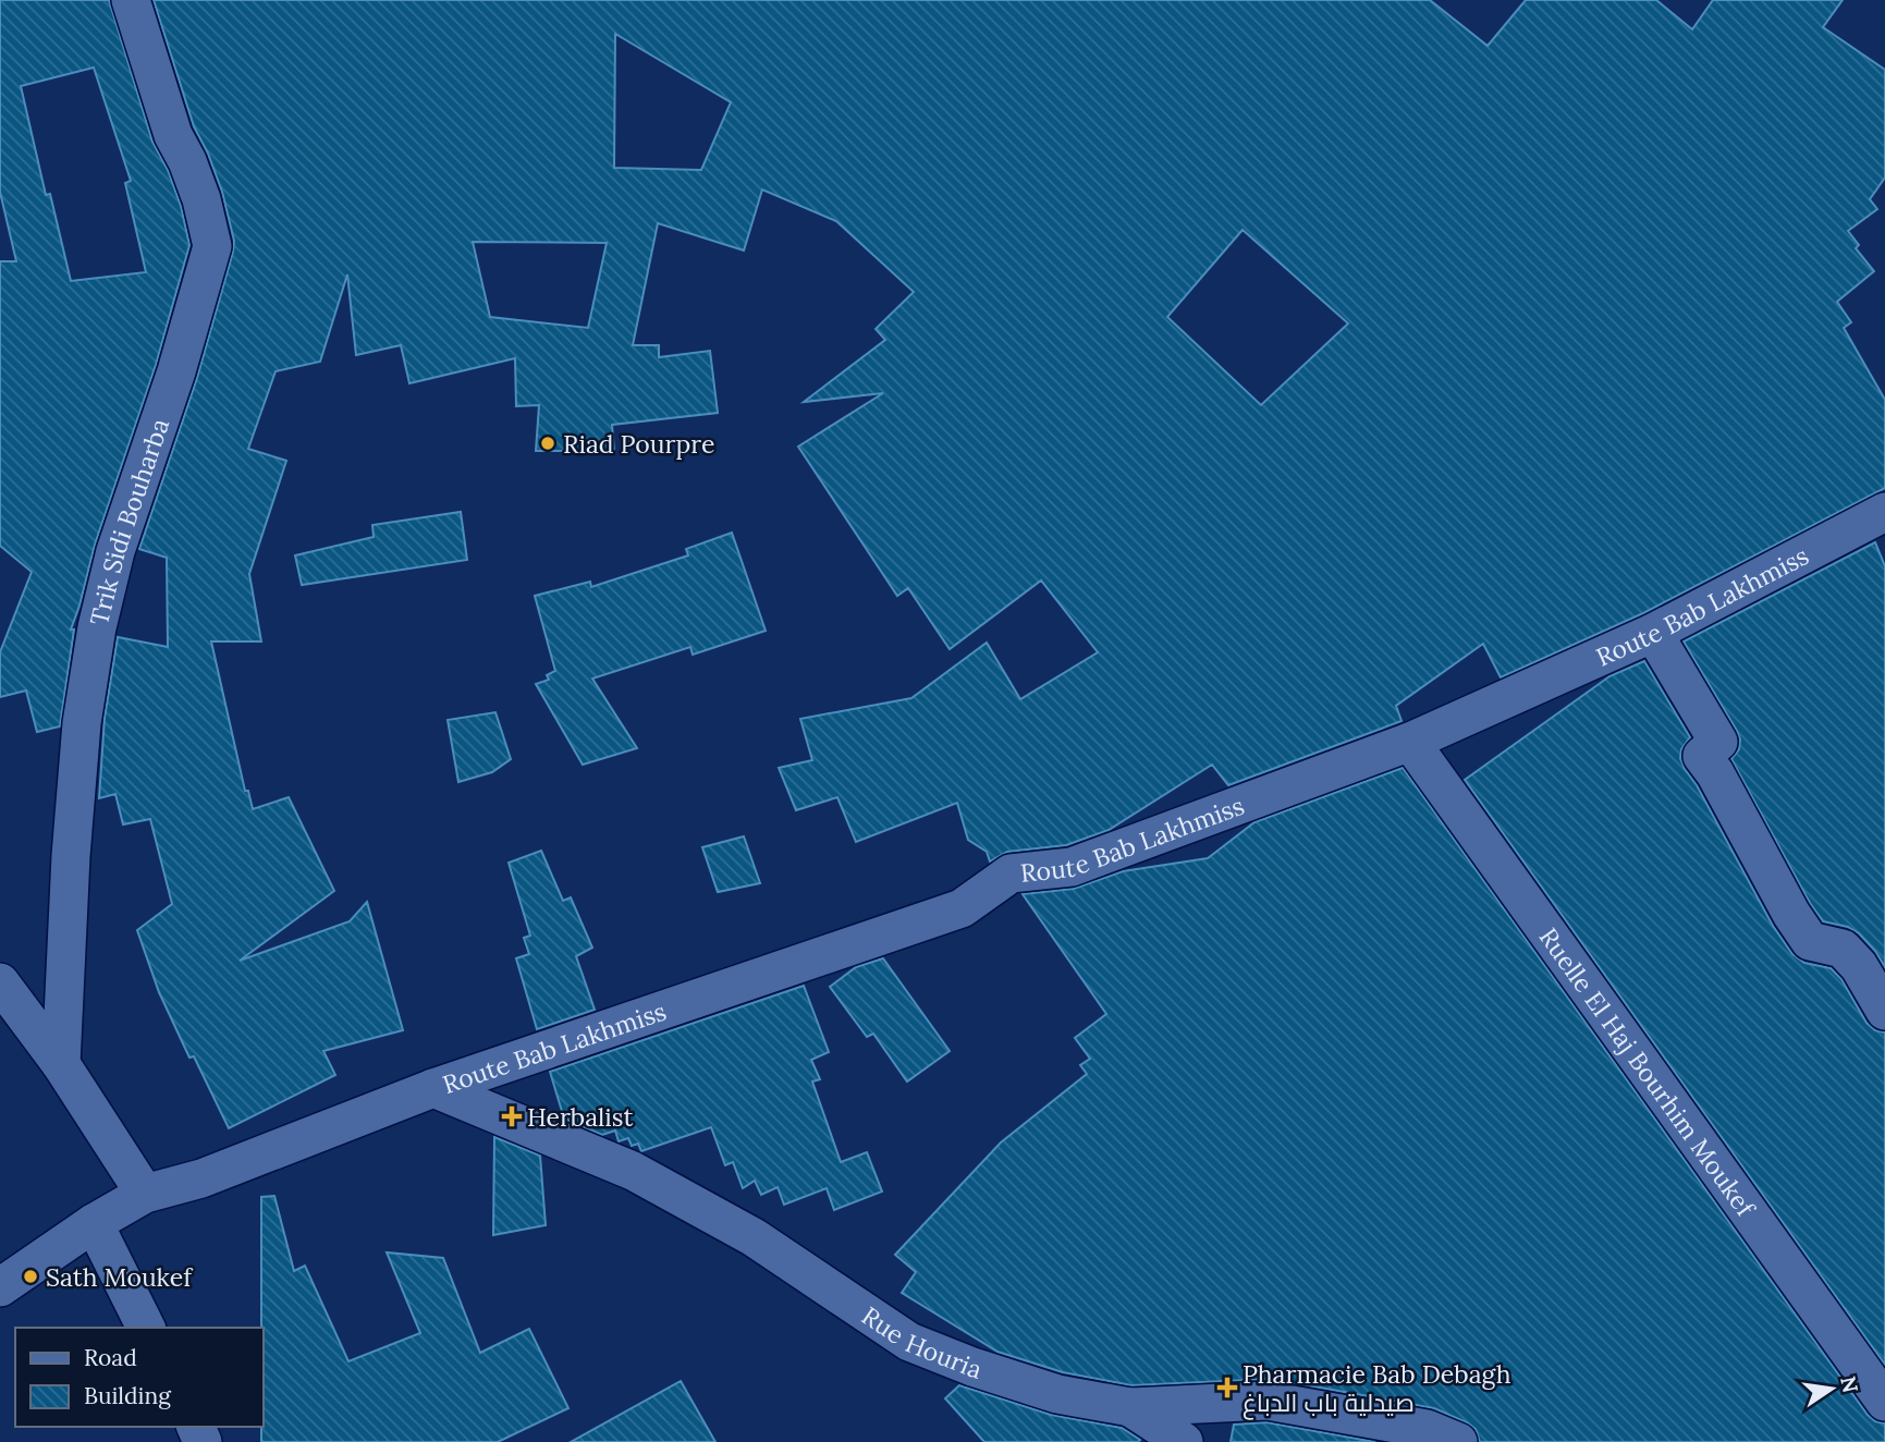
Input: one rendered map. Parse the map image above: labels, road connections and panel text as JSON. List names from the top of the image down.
{
  "streets": {
    "street": [
      "Trik Sidi Bouharba",
      "Route Bab Lakhmiss",
      "Ruelle El Haj Bourhim Moukef",
      "Rue Houria"
    ]
  },
  "crossings": [
    ["Route Bab Lakhmiss", "Ruelle El Haj Bourhim Moukef"],
    ["Route Bab Lakhmiss", "Rue Houria"]
  ],
  "places": {
    "other": ["Riad Pourpre", "Sath Moukef"],
    "health": ["Herbalist", "Pharmacie Bab Debagh صيدلية باب الدباغ"]
  },
  "legend": ["Road", "Building"],
  "north": "right"
}
